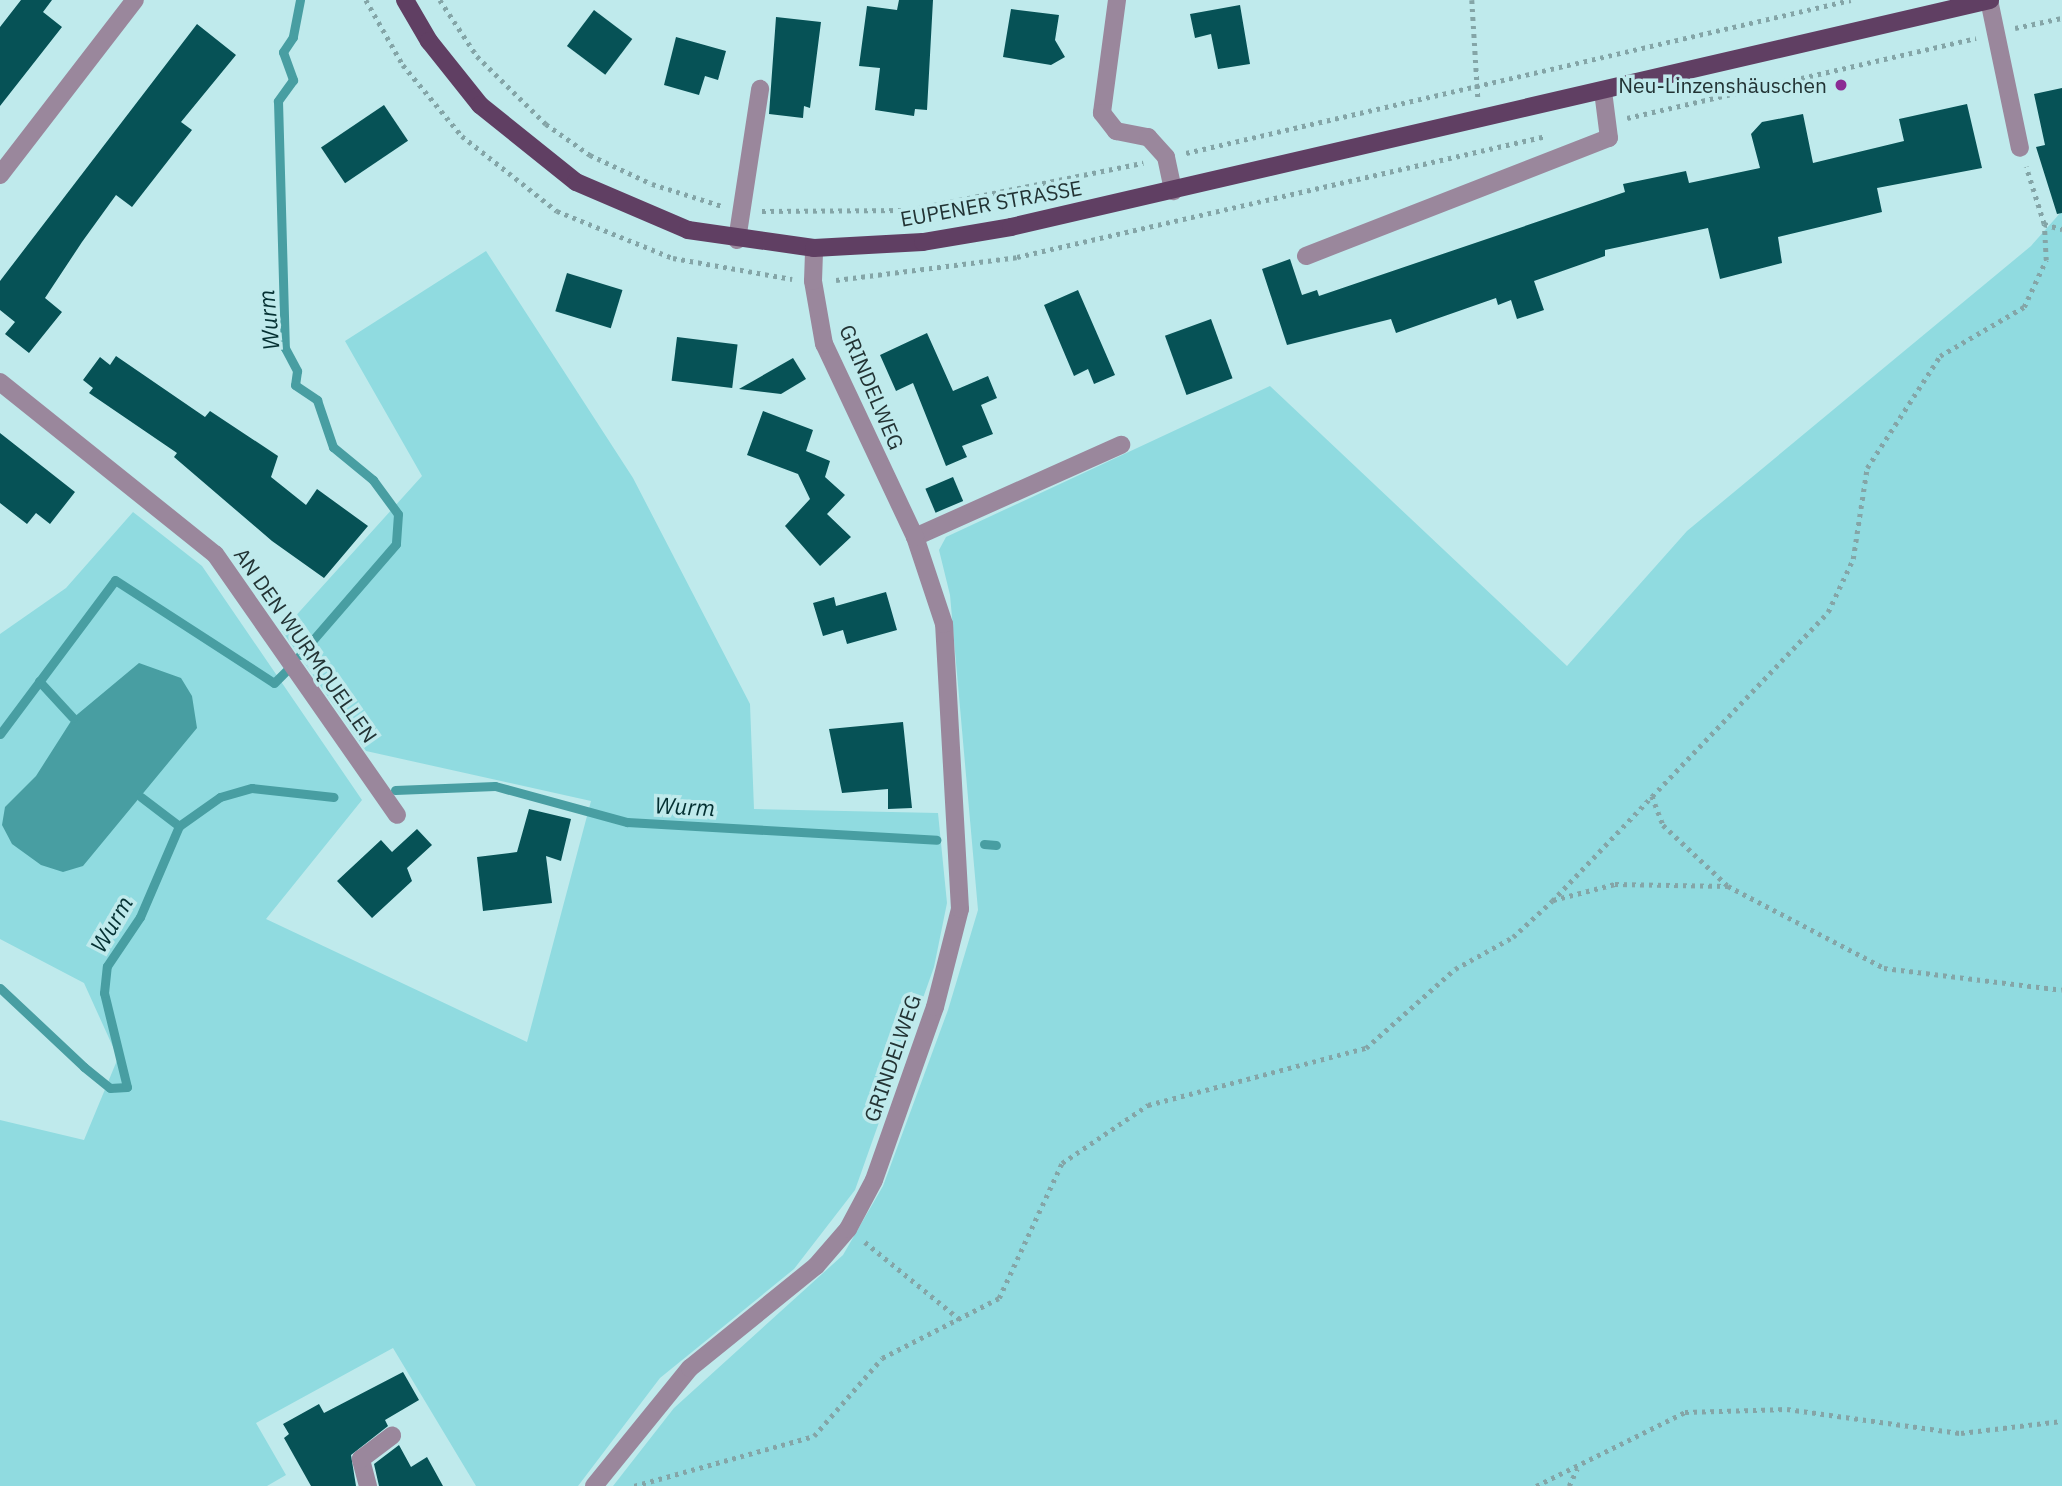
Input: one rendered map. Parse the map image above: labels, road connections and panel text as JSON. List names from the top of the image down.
{
  "streets": {
    "main road": ["EUPENER STRASSE"],
    "street": ["GRINDELWEG", "AN DEN WURMQUELLEN"]
  },
  "crossings": [
    ["EUPENER STRASSE", "GRINDELWEG"]
  ],
  "water": ["Wurm"],
  "places": ["Neu-Linzenshäuschen"]
}
